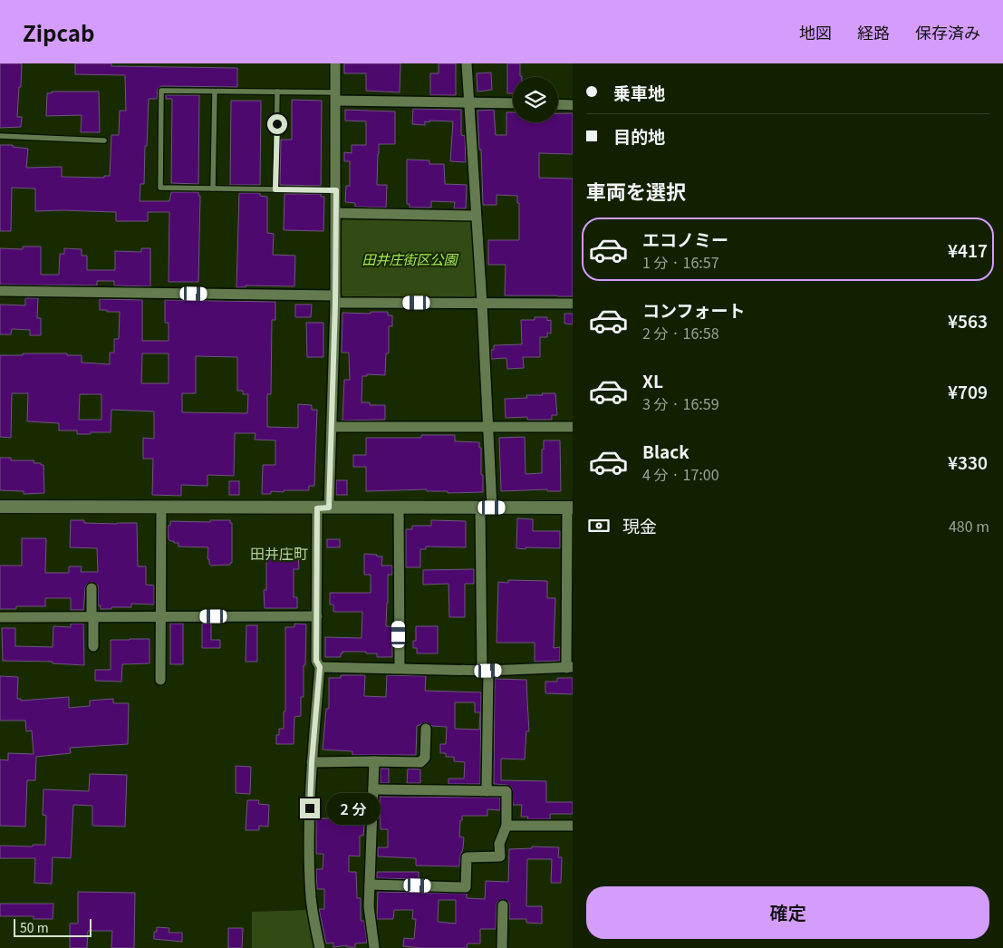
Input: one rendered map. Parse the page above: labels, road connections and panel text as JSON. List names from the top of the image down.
{
  "districts": ["田井庄町"],
  "parks": ["田井庄街区公園"],
  "scale_bar": "50 m",
  "page": {
    "header": "Zipcab",
    "nav": ["地図", "経路", "保存済み"],
    "banner": ["乗車地", "目的地"],
    "heading": "車両を選択",
    "list": [
      {
        "name": "エコノミー",
        "note": "1 分 · 16:57",
        "value": "¥417"
      },
      {
        "name": "コンフォート",
        "note": "2 分 · 16:58",
        "value": "¥563"
      },
      {
        "name": "XL",
        "note": "3 分 · 16:59",
        "value": "¥709"
      },
      {
        "name": "Black",
        "note": "4 分 · 17:00",
        "value": "¥330"
      }
    ],
    "pay": ["現金", "480 m"],
    "bubble": "2 分",
    "buttons": "確定",
    "scale": "50 m"
  }
}
